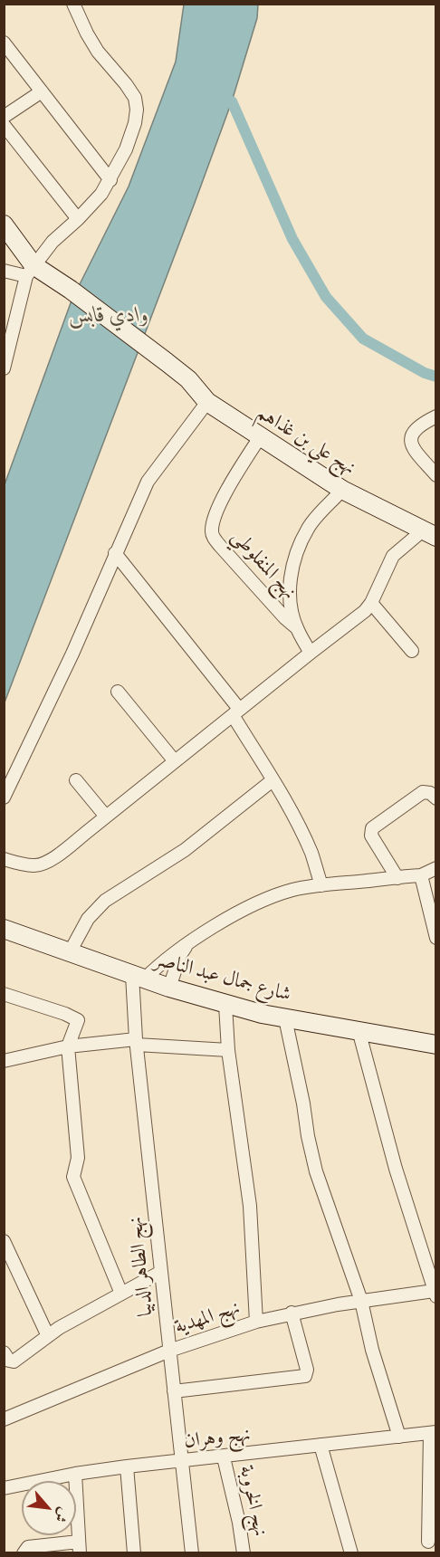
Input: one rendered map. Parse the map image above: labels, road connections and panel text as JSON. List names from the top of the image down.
{
  "streets": {
    "main road": ["نهج علي بن غذاهم", "شارع جمال عبد الناصر"],
    "street": [
      "نهج المنفلوطي",
      "نهج الطاهر الدبيا",
      "نهج المهدية",
      "نهج وهران",
      "نهج الخروبة"
    ]
  },
  "crossings": [
    ["نهج علي بن غذاهم", "نهج المنفلوطي"],
    ["شارع جمال عبد الناصر", "نهج الطاهر الدبيا"],
    ["نهج الطاهر الدبيا", "نهج المهدية"],
    ["نهج الطاهر الدبيا", "نهج وهران"],
    ["نهج وهران", "نهج الخروبة"]
  ],
  "water": ["وادي قابس"],
  "north": "bottom right"
}
